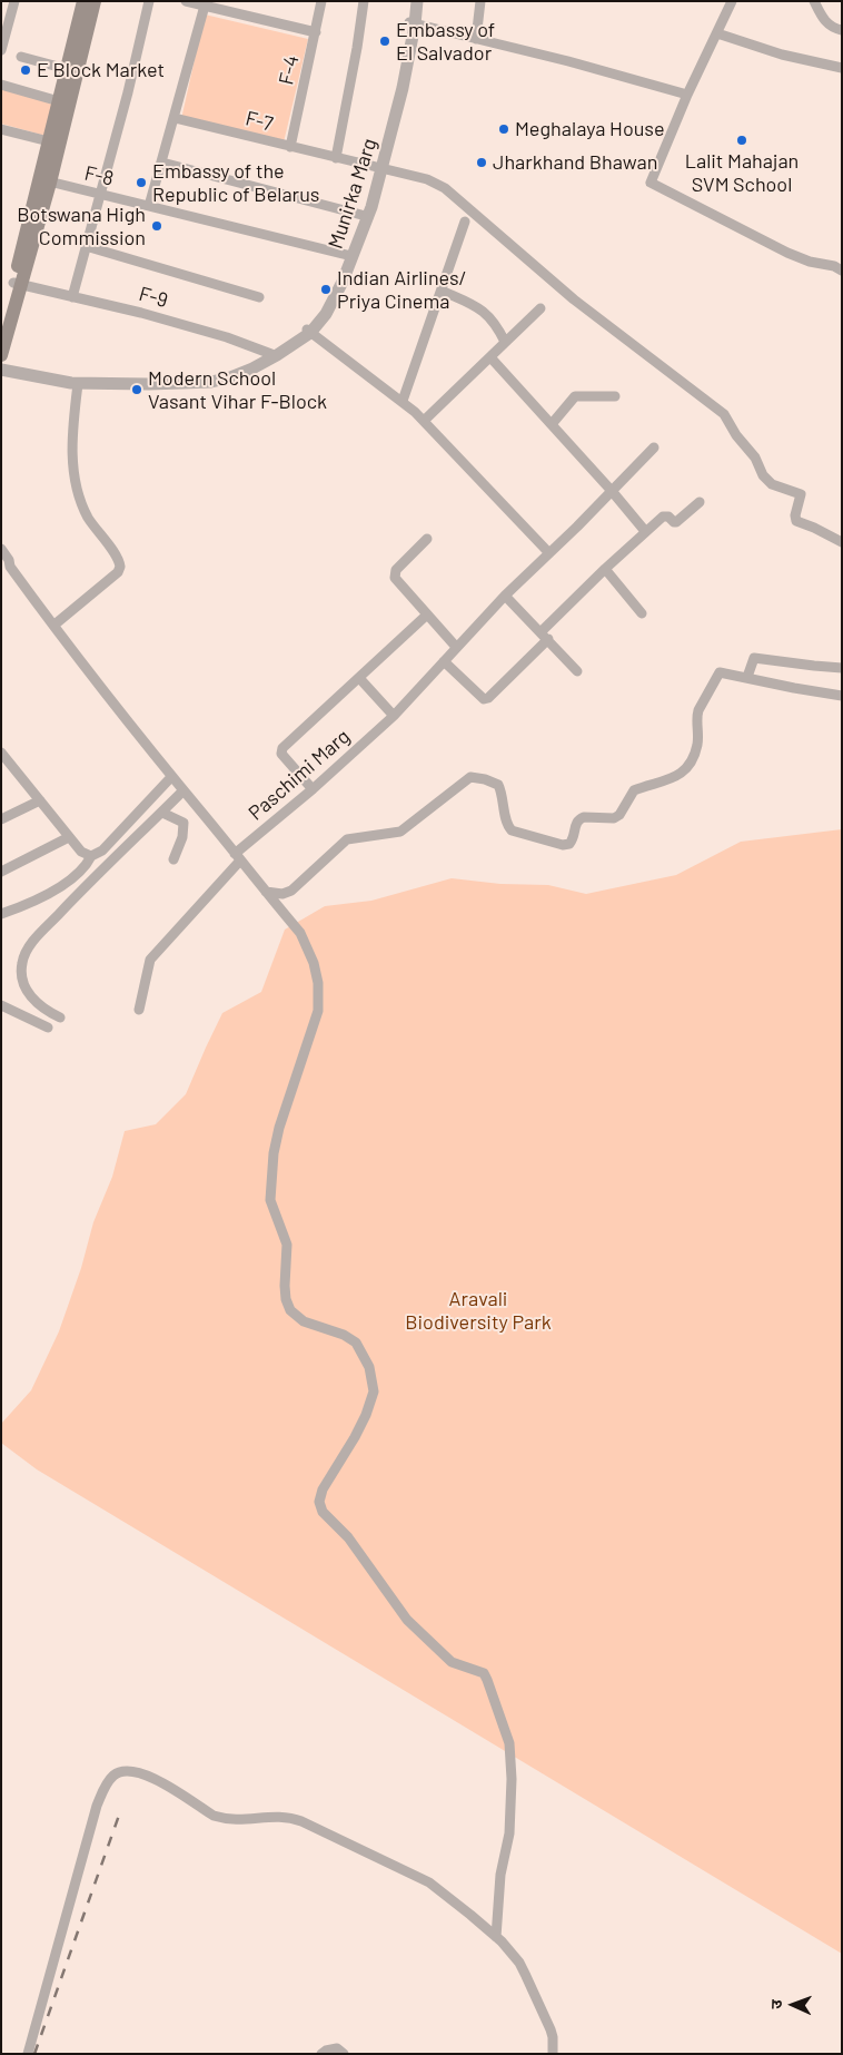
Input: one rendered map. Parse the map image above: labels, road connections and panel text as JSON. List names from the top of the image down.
{
  "streets": {
    "street": [
      "F-4",
      "F-7",
      "F-8",
      "Munirka Marg",
      "F-9",
      "Paschimi Marg"
    ]
  },
  "crossings": [
    ["F-4", "F-7"],
    ["F-7", "Munirka Marg"],
    ["F-8", "Munirka Marg"],
    ["Munirka Marg", "F-9"]
  ],
  "parks": ["Aravali Biodiversity Park"],
  "places": [
    "Embassy of El Salvador",
    "E Block Market",
    "Meghalaya House",
    "Lalit Mahajan SVM School",
    "Jharkhand Bhawan",
    "Embassy of the Republic of Belarus",
    "Botswana High Commission",
    "Indian Airlines/ Priya Cinema",
    "Modern School Vasant Vihar F-Block"
  ],
  "north": "left"
}
